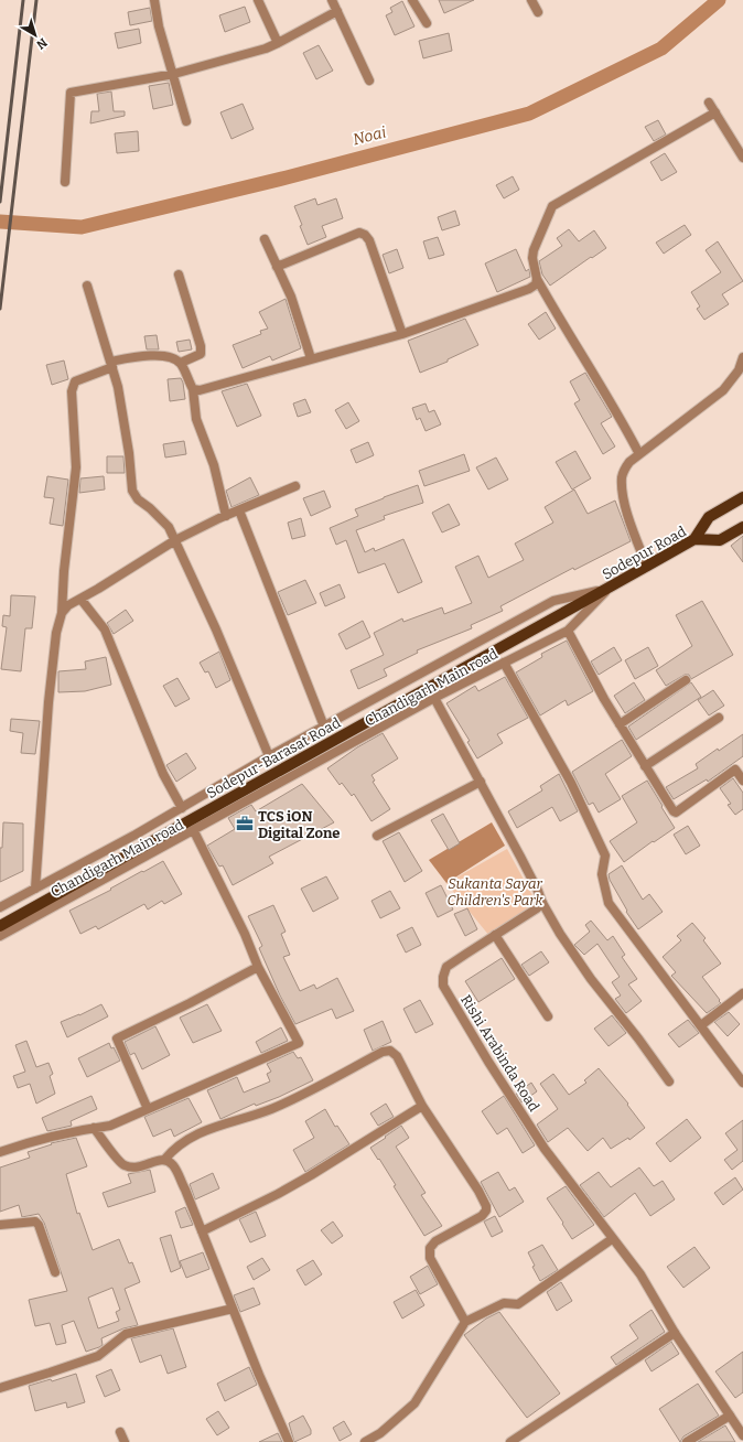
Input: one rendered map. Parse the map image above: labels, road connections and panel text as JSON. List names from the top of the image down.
{
  "streets": {
    "main road": ["Sodepur Road", "Sodepur-Barasat Road"],
    "street": ["Chandigarh Main road", "Rishi Arabinda Road"]
  },
  "crossings": [
    ["Sodepur Road", "Chandigarh Main road"],
    ["Sodepur Road", "Sodepur-Barasat Road"]
  ],
  "water": ["Noai"],
  "parks": ["Sukanta Sayar Children's Park"],
  "places": {
    "office": ["TCS iON Digital Zone"]
  },
  "north": "bottom right"
}
